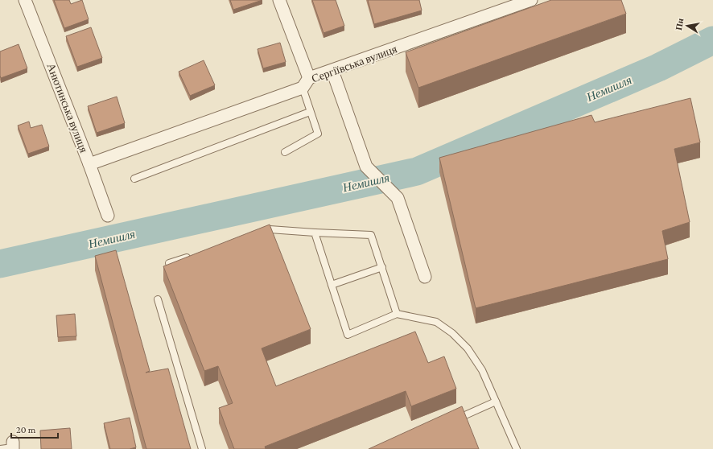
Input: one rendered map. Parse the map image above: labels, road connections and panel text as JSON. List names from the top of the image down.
{
  "streets": {
    "street": ["Сергіївська вулиця", "Анютинська вулиця"]
  },
  "crossings": [
    ["Сергіївська вулиця", "Анютинська вулиця"]
  ],
  "water": ["Немишля"],
  "scale_bar": "20 m",
  "north": "left"
}
